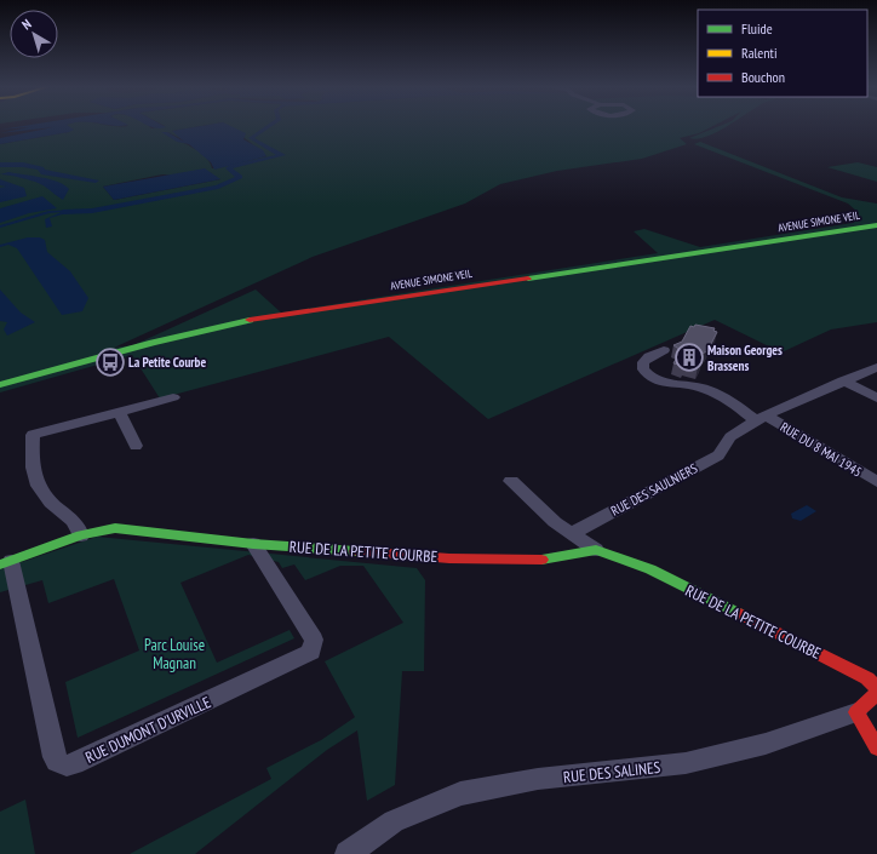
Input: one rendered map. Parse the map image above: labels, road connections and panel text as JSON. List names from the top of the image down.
{
  "streets": {
    "main road": ["AVENUE SIMONE VEIL", "RUE DE LA PETITE COURBE", "RUE DES SALINES"],
    "street": ["RUE DU 8 MAI 1945", "RUE DES SAULNIERS", "RUE DUMONT D'URVILLE"]
  },
  "crossings": [
    ["RUE DU 8 MAI 1945", "RUE DES SAULNIERS"],
    ["RUE DE LA PETITE COURBE", "RUE DUMONT D'URVILLE"]
  ],
  "parks": ["Parc Louise Magnan"],
  "places": {
    "building": ["Maison Georges Brassens"],
    "bus stop": ["La Petite Courbe"]
  },
  "legend": ["Fluide", "Ralenti", "Bouchon"],
  "north": "top left"
}
